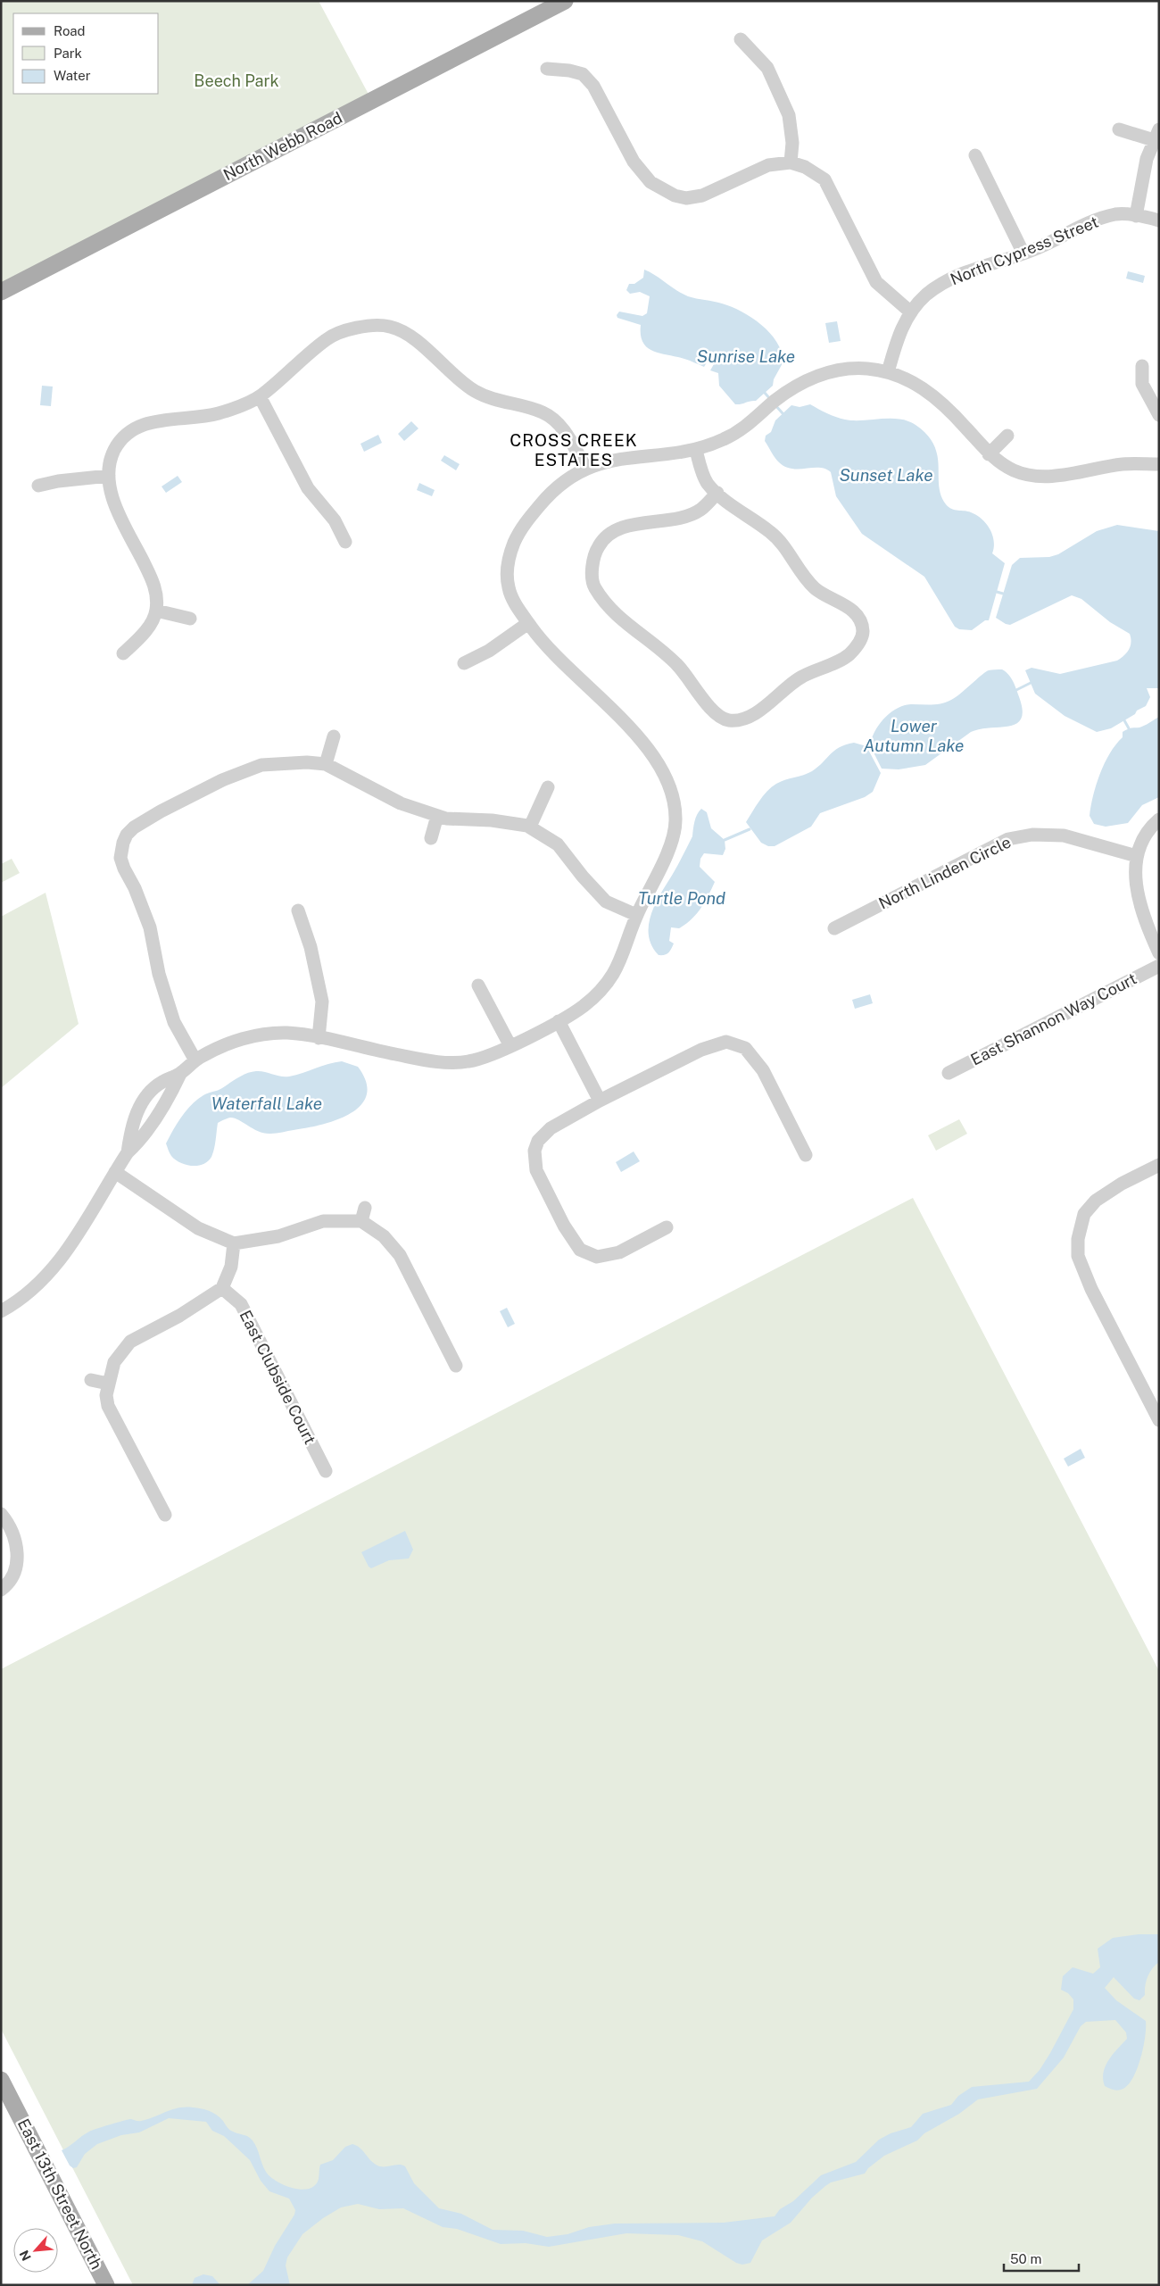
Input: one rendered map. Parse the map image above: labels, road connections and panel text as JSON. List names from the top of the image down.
{
  "streets": {
    "main road": ["North Webb Road", "East 13th Street North"],
    "street": [
      "North Cypress Street",
      "North Linden Circle",
      "East Shannon Way Court",
      "East Clubside Court"
    ]
  },
  "districts": ["CROSS CREEK ESTATES"],
  "water": [
    "Sunrise Lake",
    "Sunset Lake",
    "Lower Autumn Lake",
    "Turtle Pond",
    "Waterfall Lake"
  ],
  "parks": ["Beech Park"],
  "legend": ["Road", "Park", "Water"],
  "scale_bar": "50 m",
  "north": "bottom left"
}
